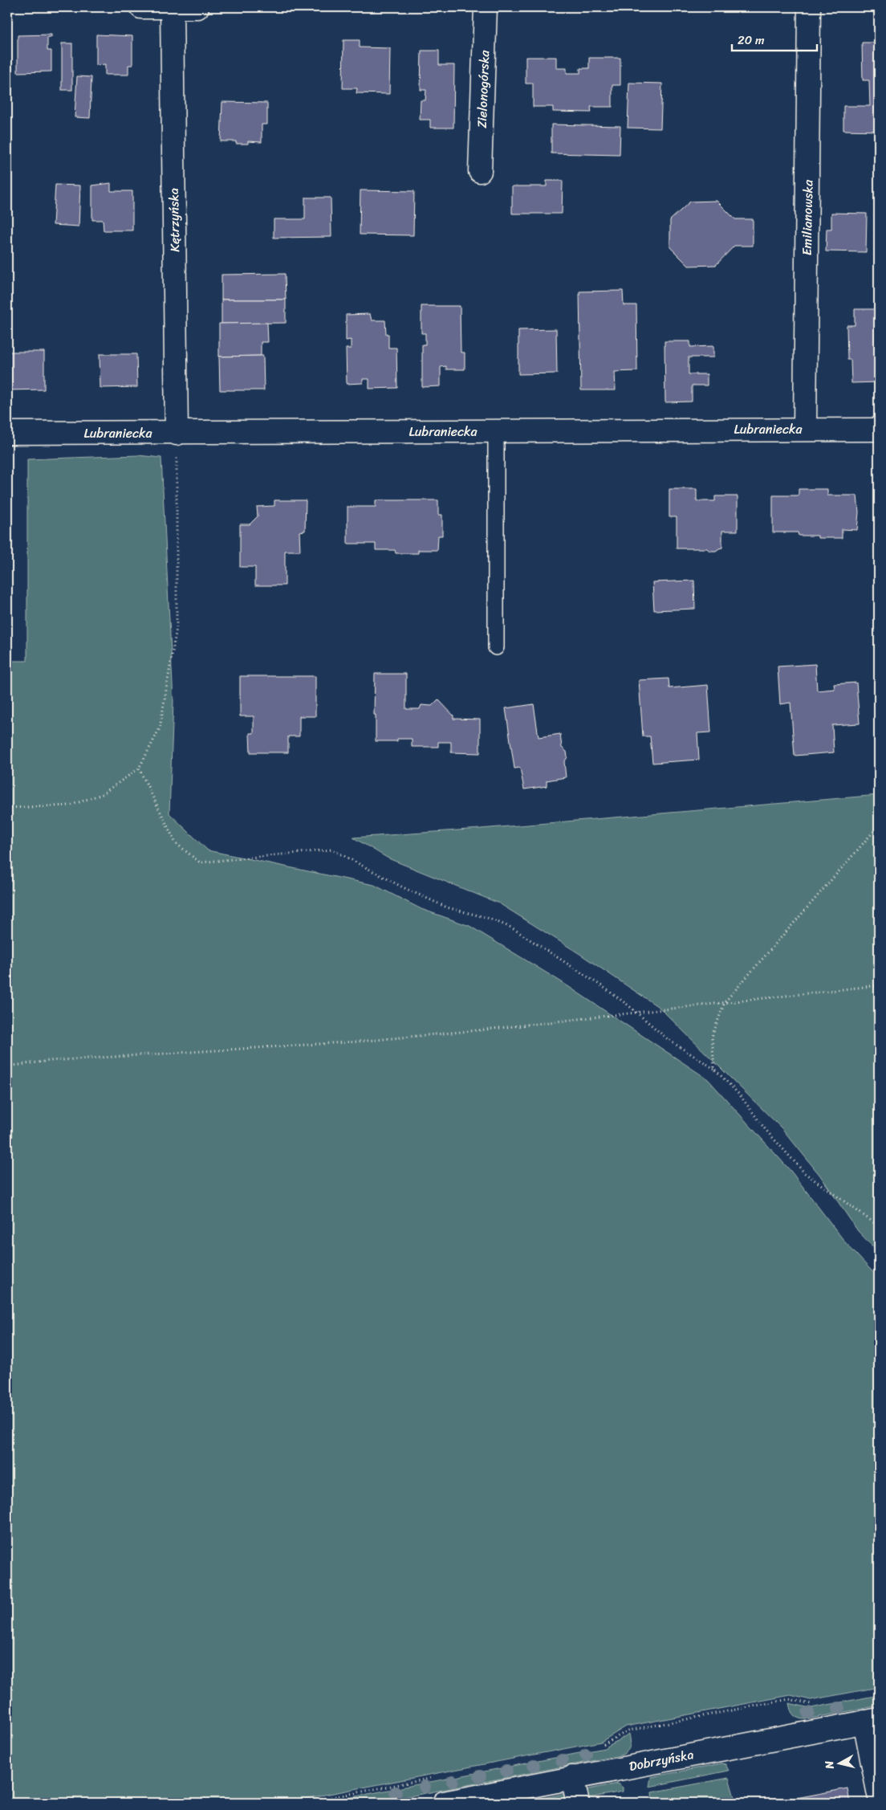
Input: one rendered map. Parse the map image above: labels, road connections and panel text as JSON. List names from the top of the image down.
{
  "streets": {
    "street": [
      "Zielonogórska",
      "Emilianowska",
      "Kętrzyńska",
      "Lubraniecka",
      "Dobrzyńska"
    ]
  },
  "crossings": [
    ["Emilianowska", "Lubraniecka"],
    ["Kętrzyńska", "Lubraniecka"]
  ],
  "scale_bar": "20 m",
  "north": "left"
}
